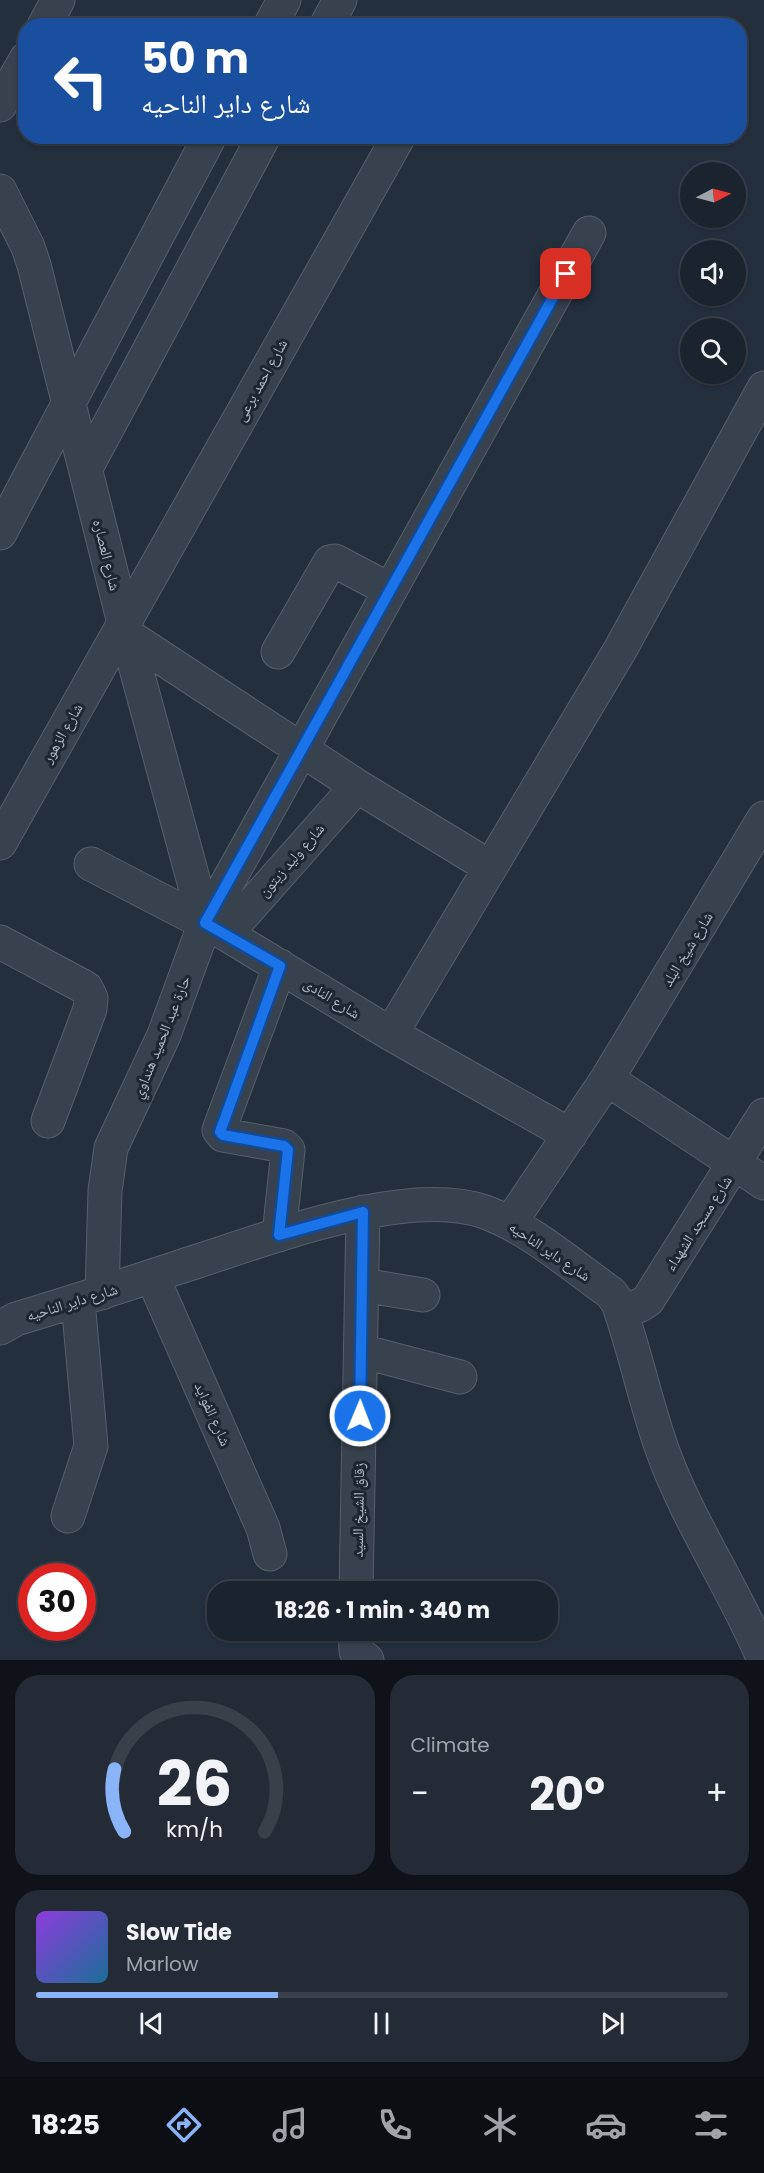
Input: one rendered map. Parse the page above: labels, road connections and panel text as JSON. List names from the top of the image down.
{
  "streets": {
    "street": [
      "شارع احمد برعى",
      "شارع العصاره",
      "شارع الزهور",
      "شارع وليد زيتون",
      "شارع شيخ البلد",
      "شارع النادى",
      "حارة عبد الحميد هنداوي",
      "شارع مسجد الشهداء",
      "شارع داير الناحيه",
      "شارع الفوايد",
      "زقاق الشيخ السيد"
    ]
  },
  "crossings": [
    ["شارع احمد برعى", "شارع العصاره"],
    ["شارع احمد برعى", "شارع الزهور"],
    ["شارع العصاره", "شارع الزهور"],
    ["شارع العصاره", "شارع وليد زيتون"],
    ["شارع العصاره", "شارع النادى"],
    ["شارع العصاره", "حارة عبد الحميد هنداوي"],
    ["شارع وليد زيتون", "شارع النادى"],
    ["شارع وليد زيتون", "حارة عبد الحميد هنداوي"],
    ["شارع شيخ البلد", "شارع النادى"],
    ["شارع شيخ البلد", "شارع داير الناحيه"],
    ["شارع النادى", "حارة عبد الحميد هنداوي"],
    ["حارة عبد الحميد هنداوي", "شارع داير الناحيه"],
    ["شارع مسجد الشهداء", "شارع داير الناحيه"],
    ["شارع داير الناحيه", "شارع الفوايد"],
    ["شارع داير الناحيه", "زقاق الشيخ السيد"]
  ],
  "north": "right",
  "page": {
    "turn": ["50 m", "شارع داير الناحيه"],
    "limit": "30",
    "trip": "18:26 · 1 min · 340 m",
    "tile": "Climate",
    "heat": ["−", "20°", "+"],
    "song": ["Slow Tide", "Marlow"],
    "tabs": "18:25",
    "gauge": ["26", "km/h"]
  }
}
